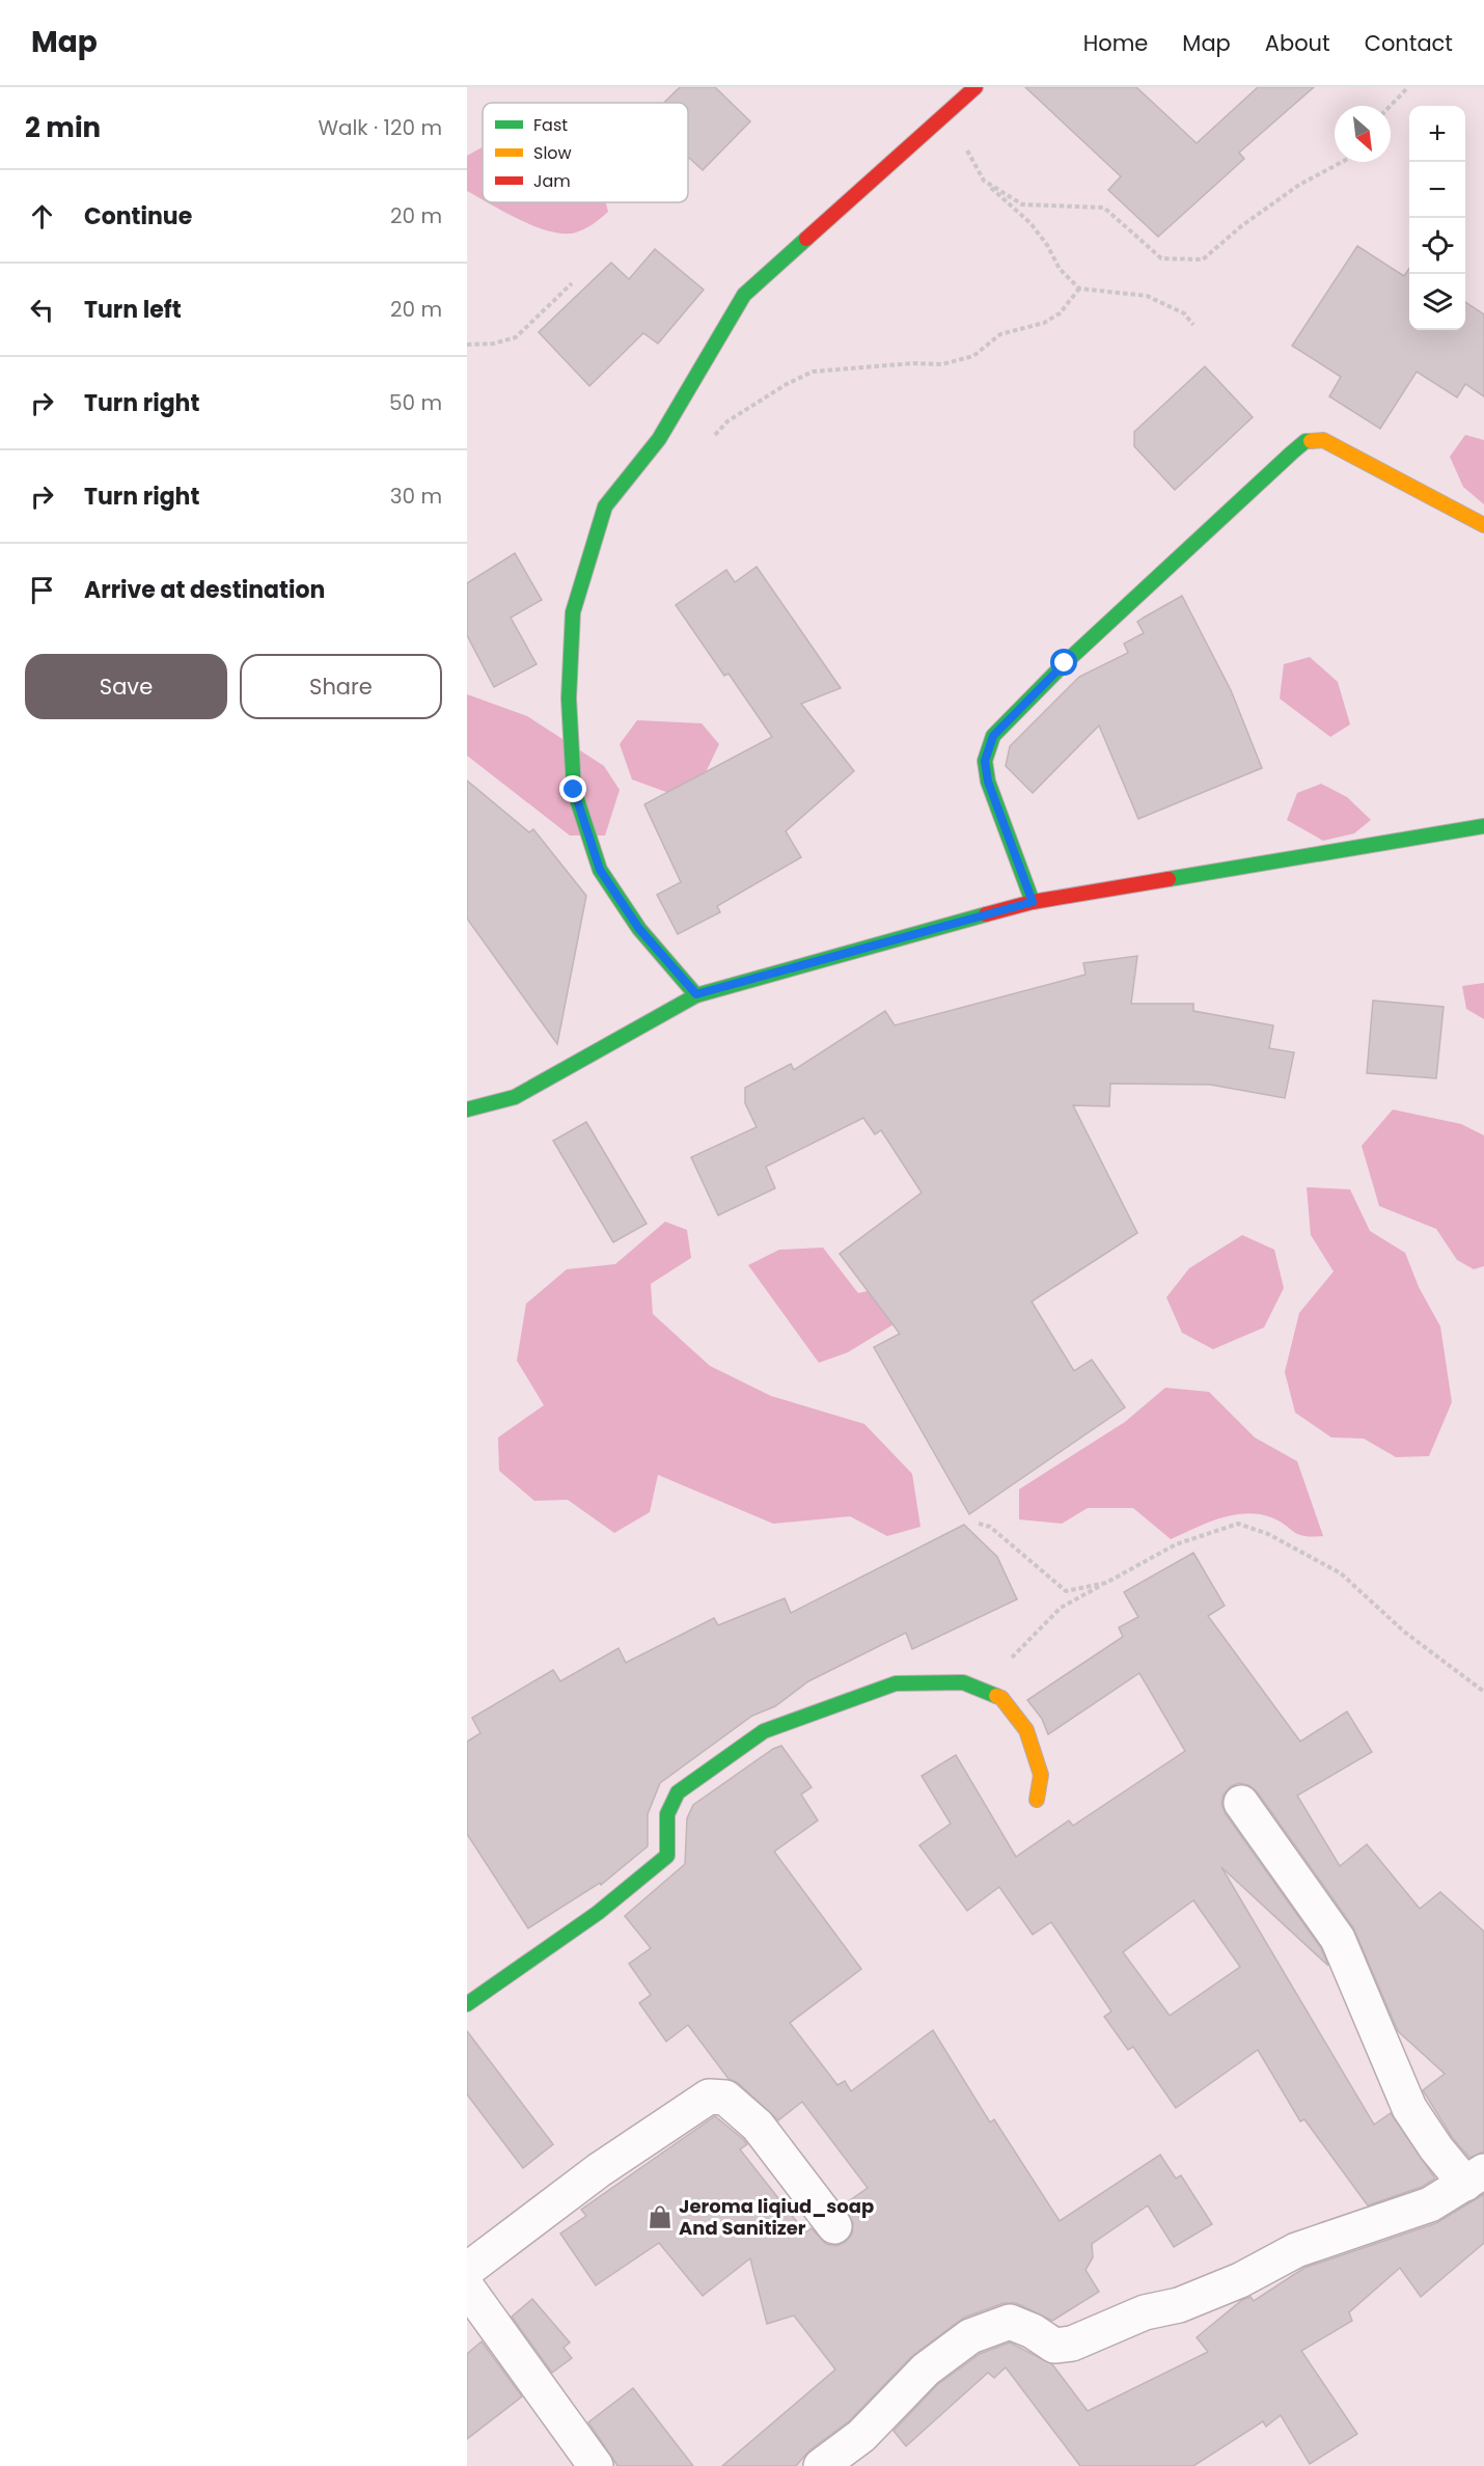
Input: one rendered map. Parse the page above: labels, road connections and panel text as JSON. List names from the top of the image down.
{
  "places": {
    "shop": ["Jeroma liqiud_soap And Sanitizer"]
  },
  "legend": ["Fast", "Slow", "Jam"],
  "north": "bottom right",
  "page": {
    "header": "Map",
    "nav": [
      "Home",
      "Map",
      "About",
      "Contact"
    ],
    "heading": ["2 min", "Walk · 120 m"],
    "map_buttons": ["+", "−"],
    "list": [
      ["Continue", "20 m"],
      ["Turn left", "20 m"],
      ["Turn right", "50 m"],
      ["Turn right", "30 m"],
      "Arrive at destination"
    ],
    "buttons": ["Save", "Share"]
  }
}
